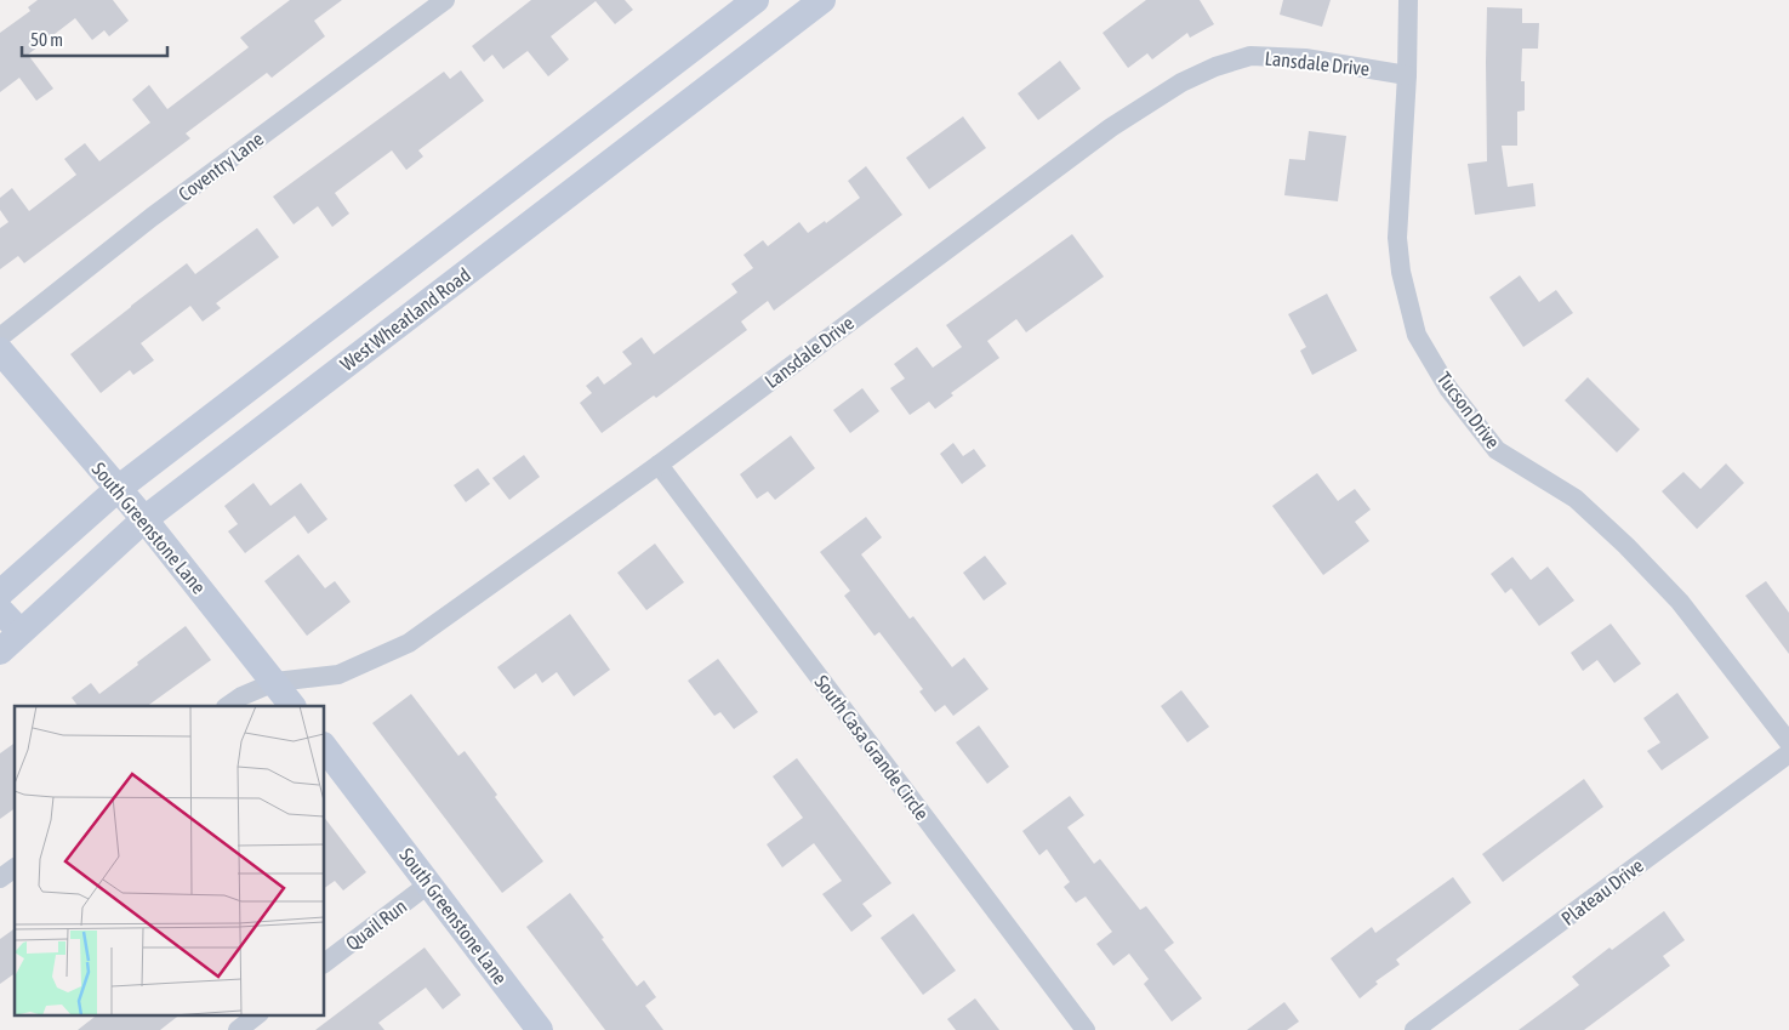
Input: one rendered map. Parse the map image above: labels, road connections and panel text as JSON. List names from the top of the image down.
{
  "streets": {
    "main road": ["West Wheatland Road", "South Greenstone Lane"],
    "street": [
      "Lansdale Drive",
      "Coventry Lane",
      "Tucson Drive",
      "South Casa Grande Circle",
      "Plateau Drive",
      "Quail Run"
    ]
  },
  "crossings": [
    ["Lansdale Drive", "Tucson Drive"],
    ["Lansdale Drive", "South Greenstone Lane"],
    ["Lansdale Drive", "South Casa Grande Circle"],
    ["West Wheatland Road", "South Greenstone Lane"],
    ["South Greenstone Lane", "Quail Run"]
  ],
  "scale_bar": "50 m"
}
